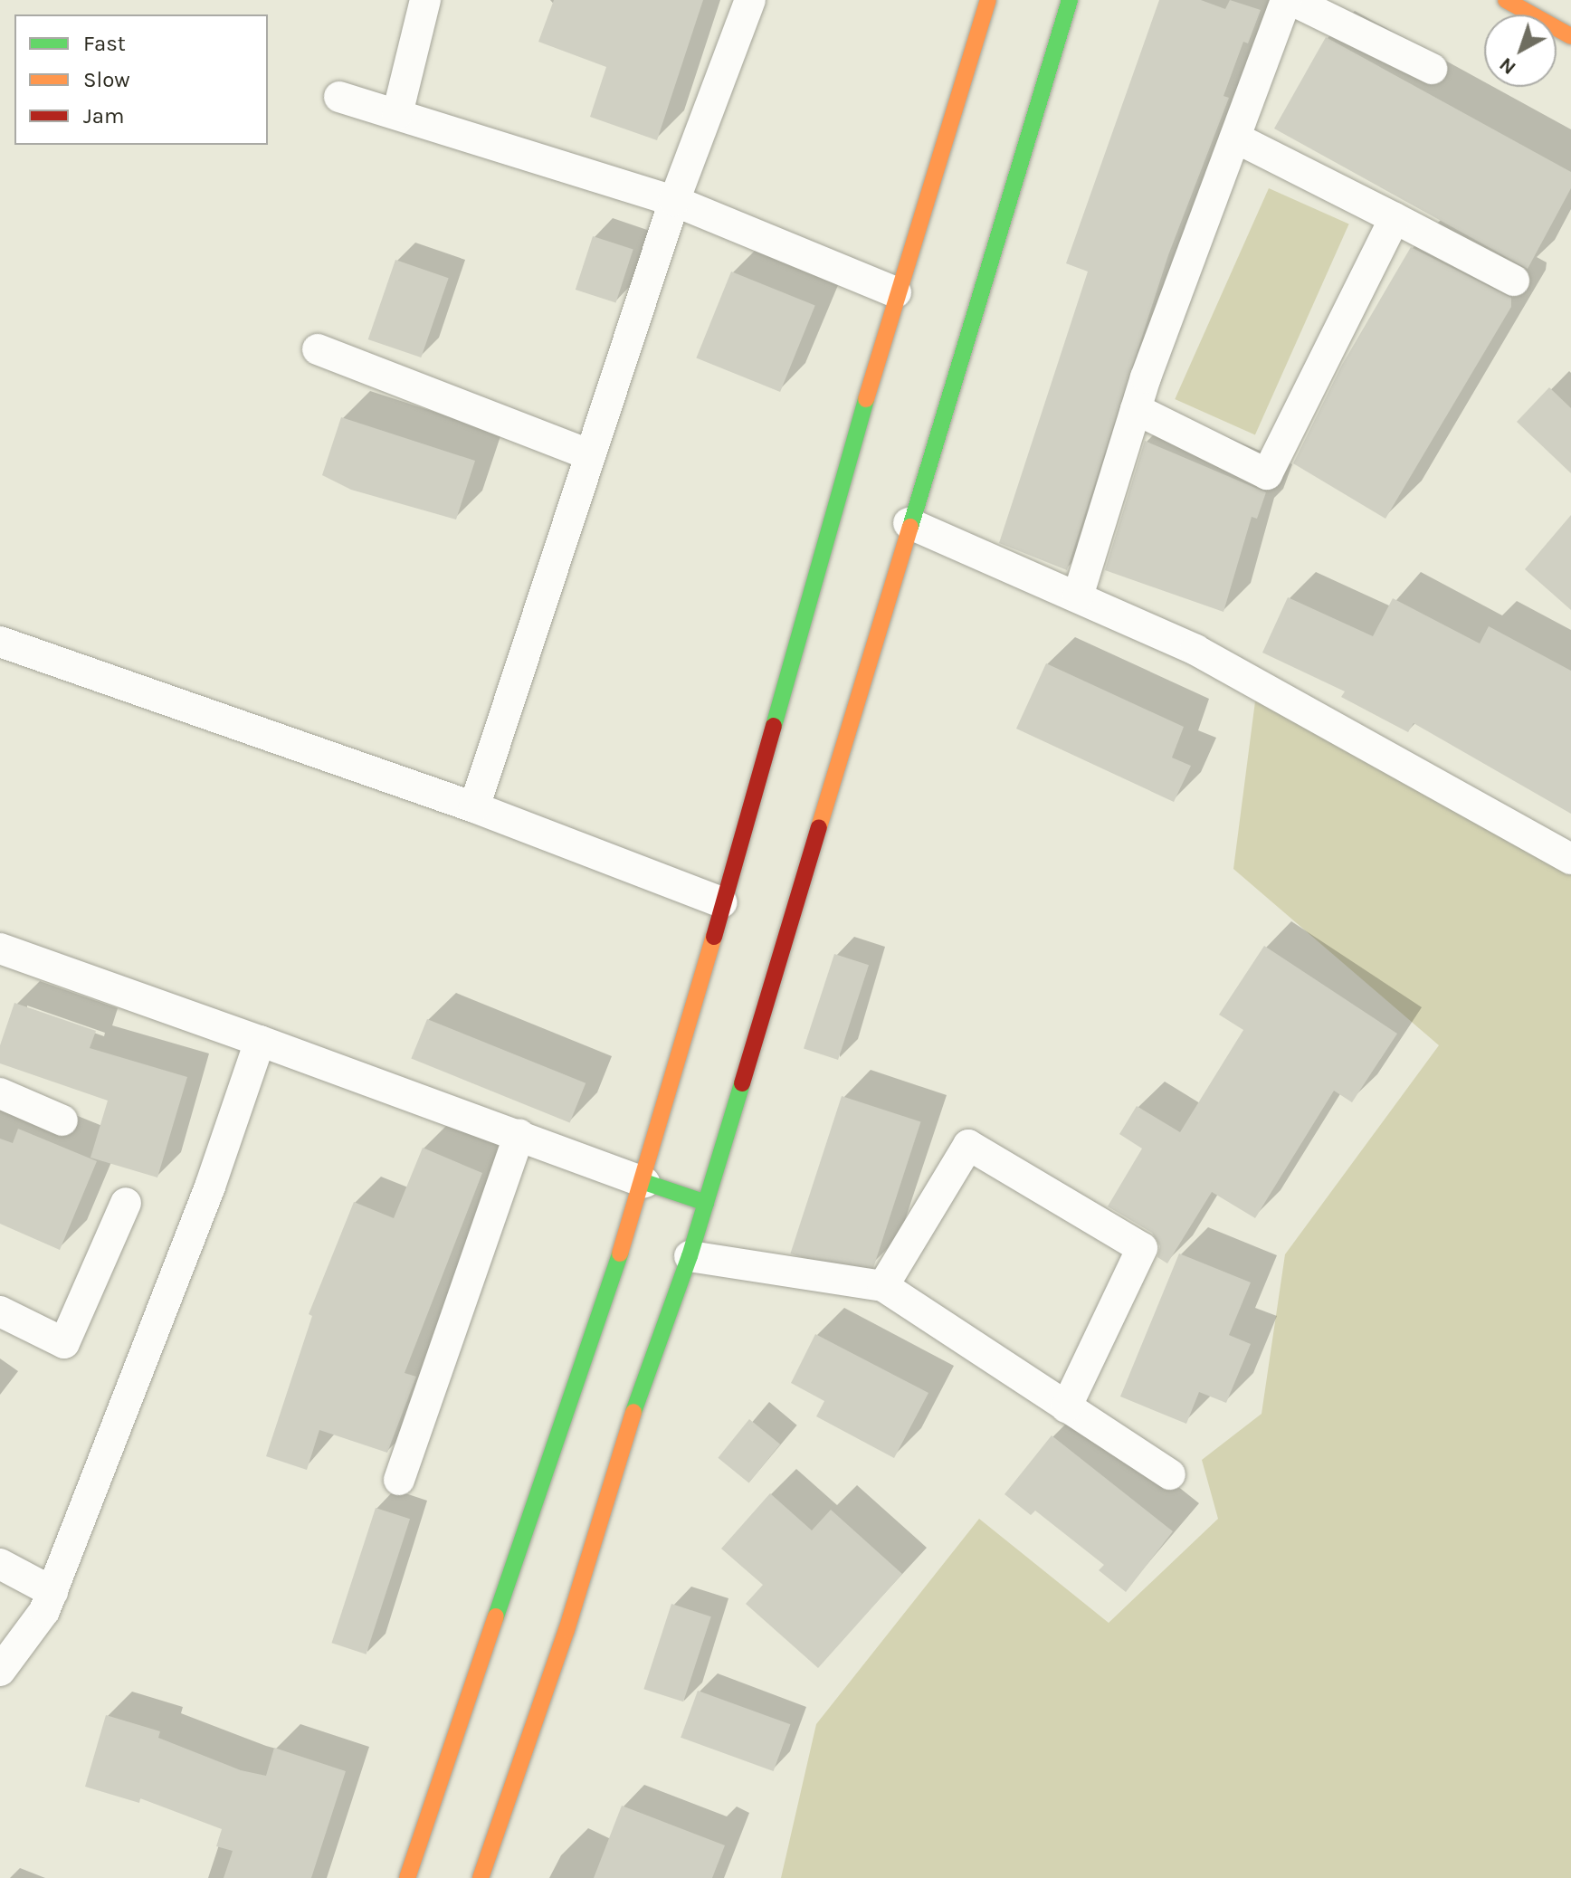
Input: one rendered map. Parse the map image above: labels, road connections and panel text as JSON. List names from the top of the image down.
{
  "legend": ["Fast", "Slow", "Jam"],
  "north": "bottom left"
}
